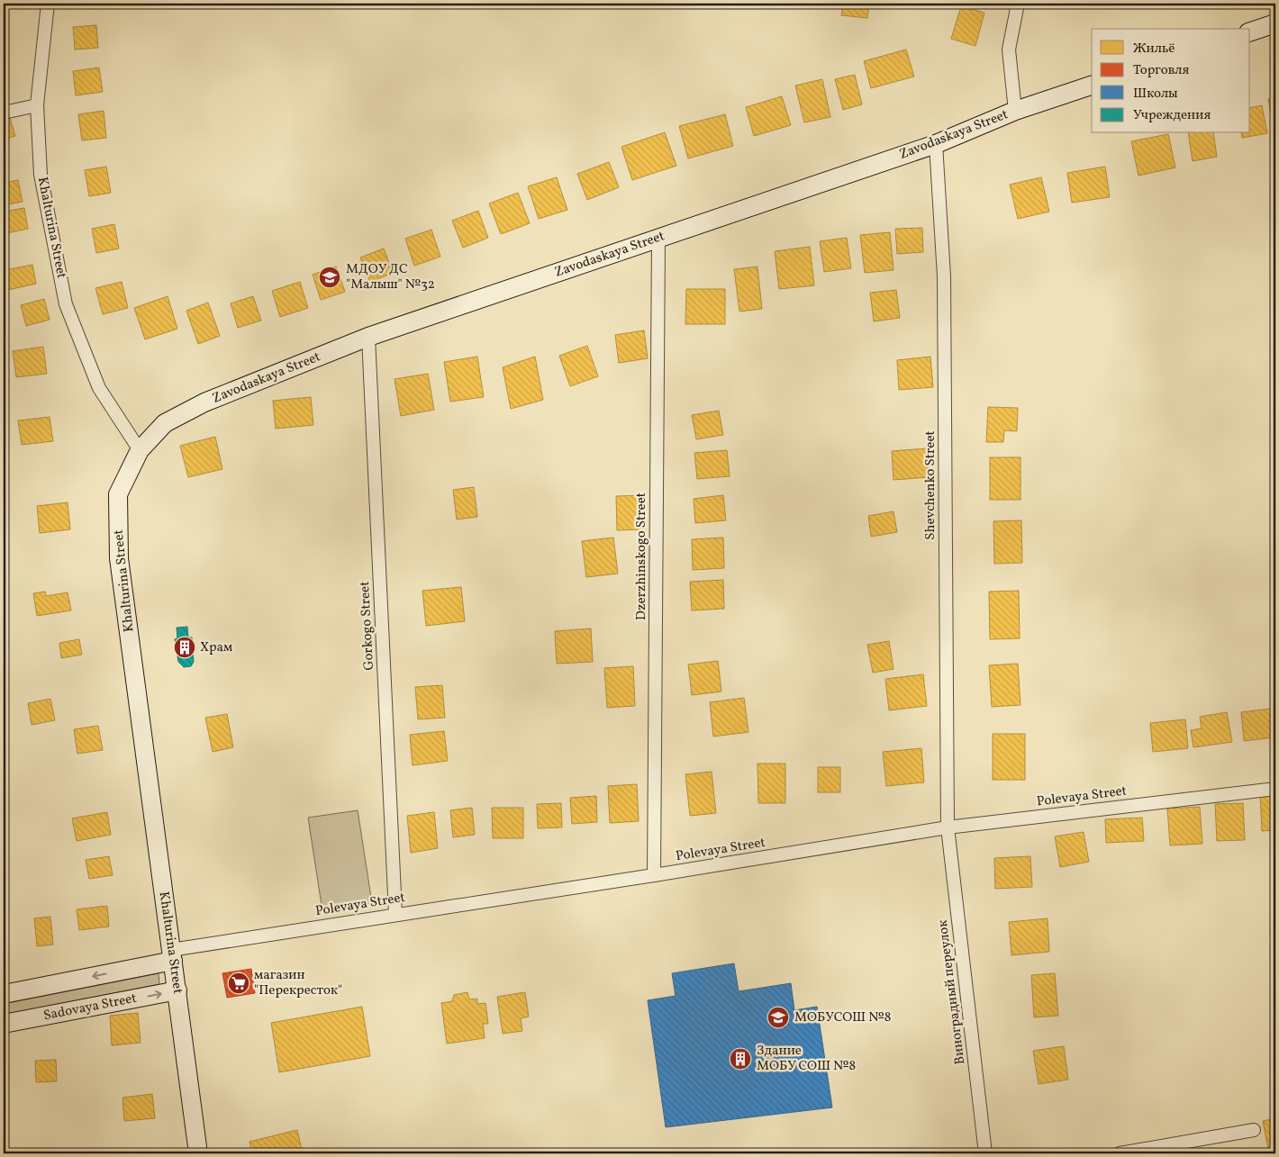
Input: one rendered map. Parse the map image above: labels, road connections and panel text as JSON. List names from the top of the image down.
{
  "streets": {
    "main road": ["Zavodaskaya Street", "Khalturina Street", "Sadovaya Street"],
    "street": [
      "Shevchenko Street",
      "Dzerzhinskogo Street",
      "Gorkogo Street",
      "Polevaya Street",
      "Виноградный переулок"
    ]
  },
  "crossings": [
    ["Zavodaskaya Street", "Khalturina Street"],
    ["Zavodaskaya Street", "Shevchenko Street"],
    ["Zavodaskaya Street", "Dzerzhinskogo Street"],
    ["Zavodaskaya Street", "Gorkogo Street"],
    ["Khalturina Street", "Polevaya Street"],
    ["Khalturina Street", "Sadovaya Street"],
    ["Shevchenko Street", "Polevaya Street"],
    ["Shevchenko Street", "Виноградный переулок"],
    ["Dzerzhinskogo Street", "Polevaya Street"],
    ["Gorkogo Street", "Polevaya Street"],
    ["Polevaya Street", "Виноградный переулок"]
  ],
  "places": {
    "school or university": ["МДОУ ДС \"Малыш\" №32", "МОБУСОШ №8"],
    "building": ["Храм", "Здание МОБУ СОШ №8"],
    "supermarket": ["магазин \"Перекресток\""]
  },
  "legend": [
    "Жильё",
    "Торговля",
    "Школы",
    "Учреждения"
  ]
}
